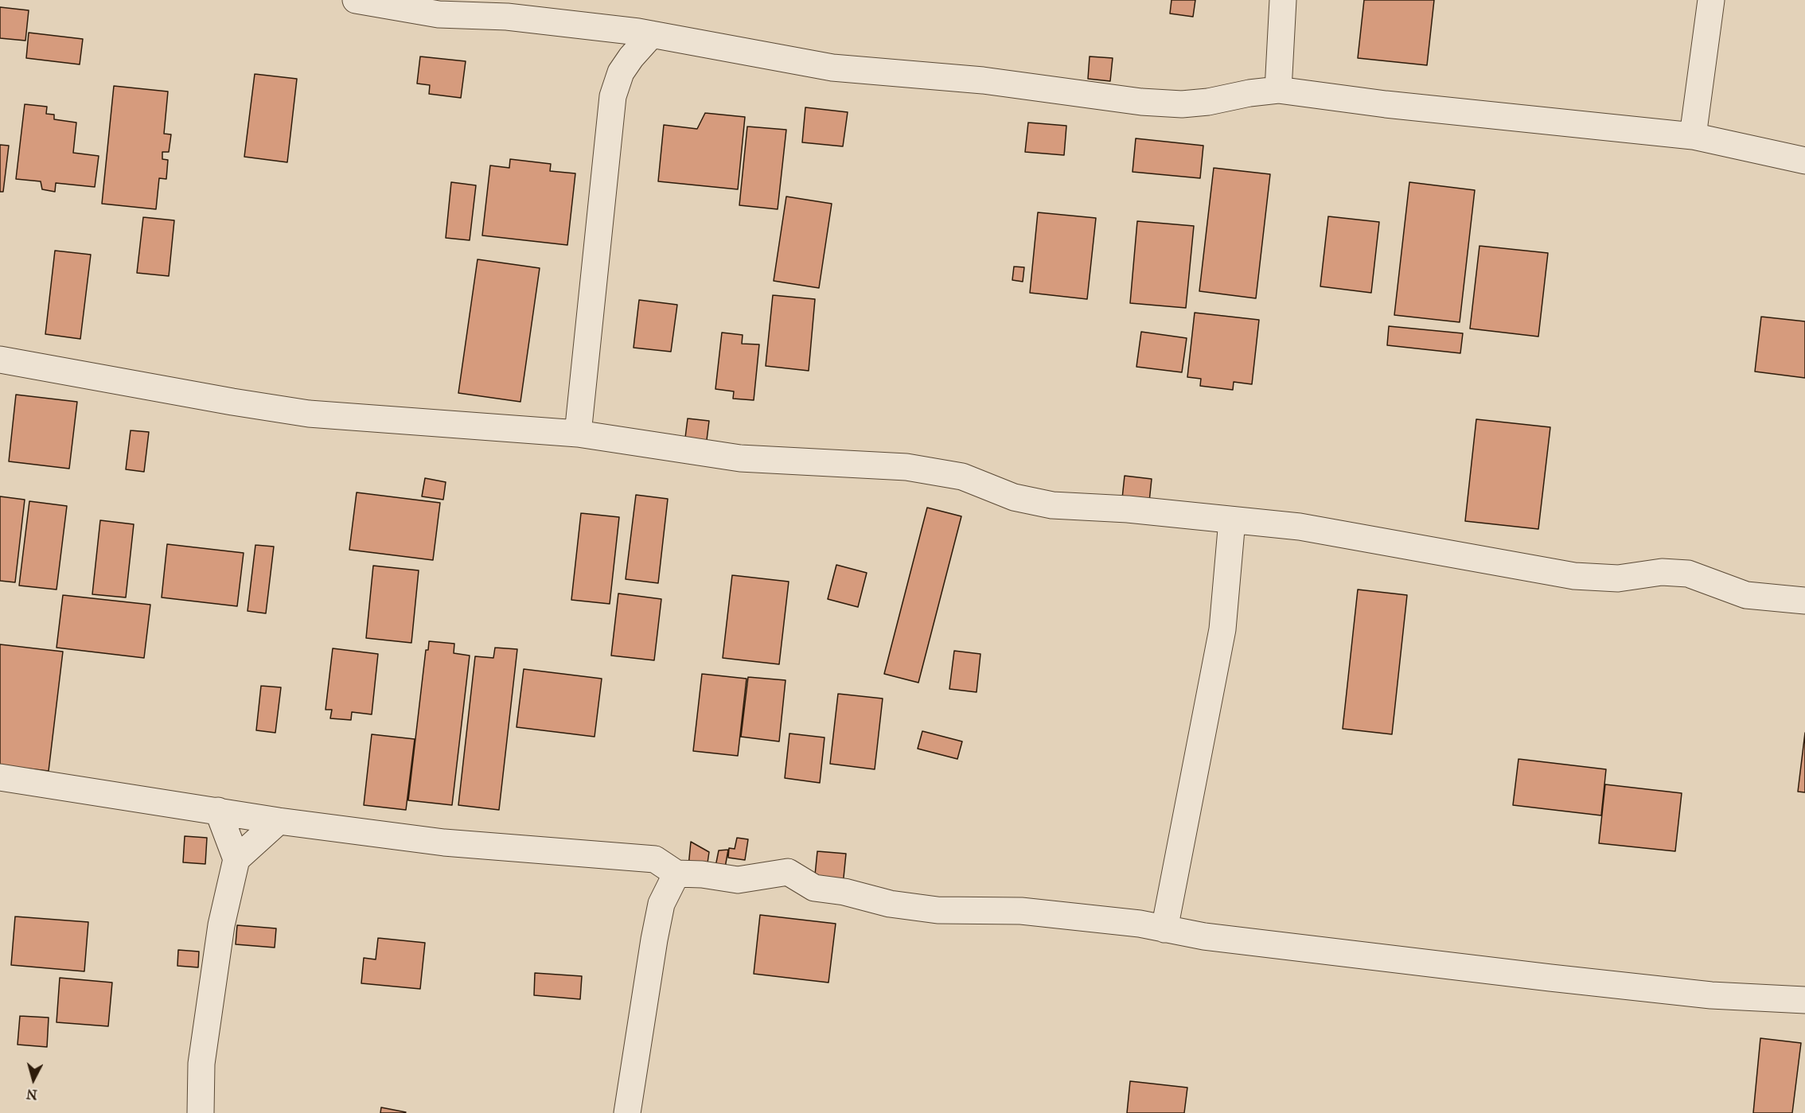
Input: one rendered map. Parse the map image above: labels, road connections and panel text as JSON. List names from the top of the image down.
{
  "north": "bottom"
}
